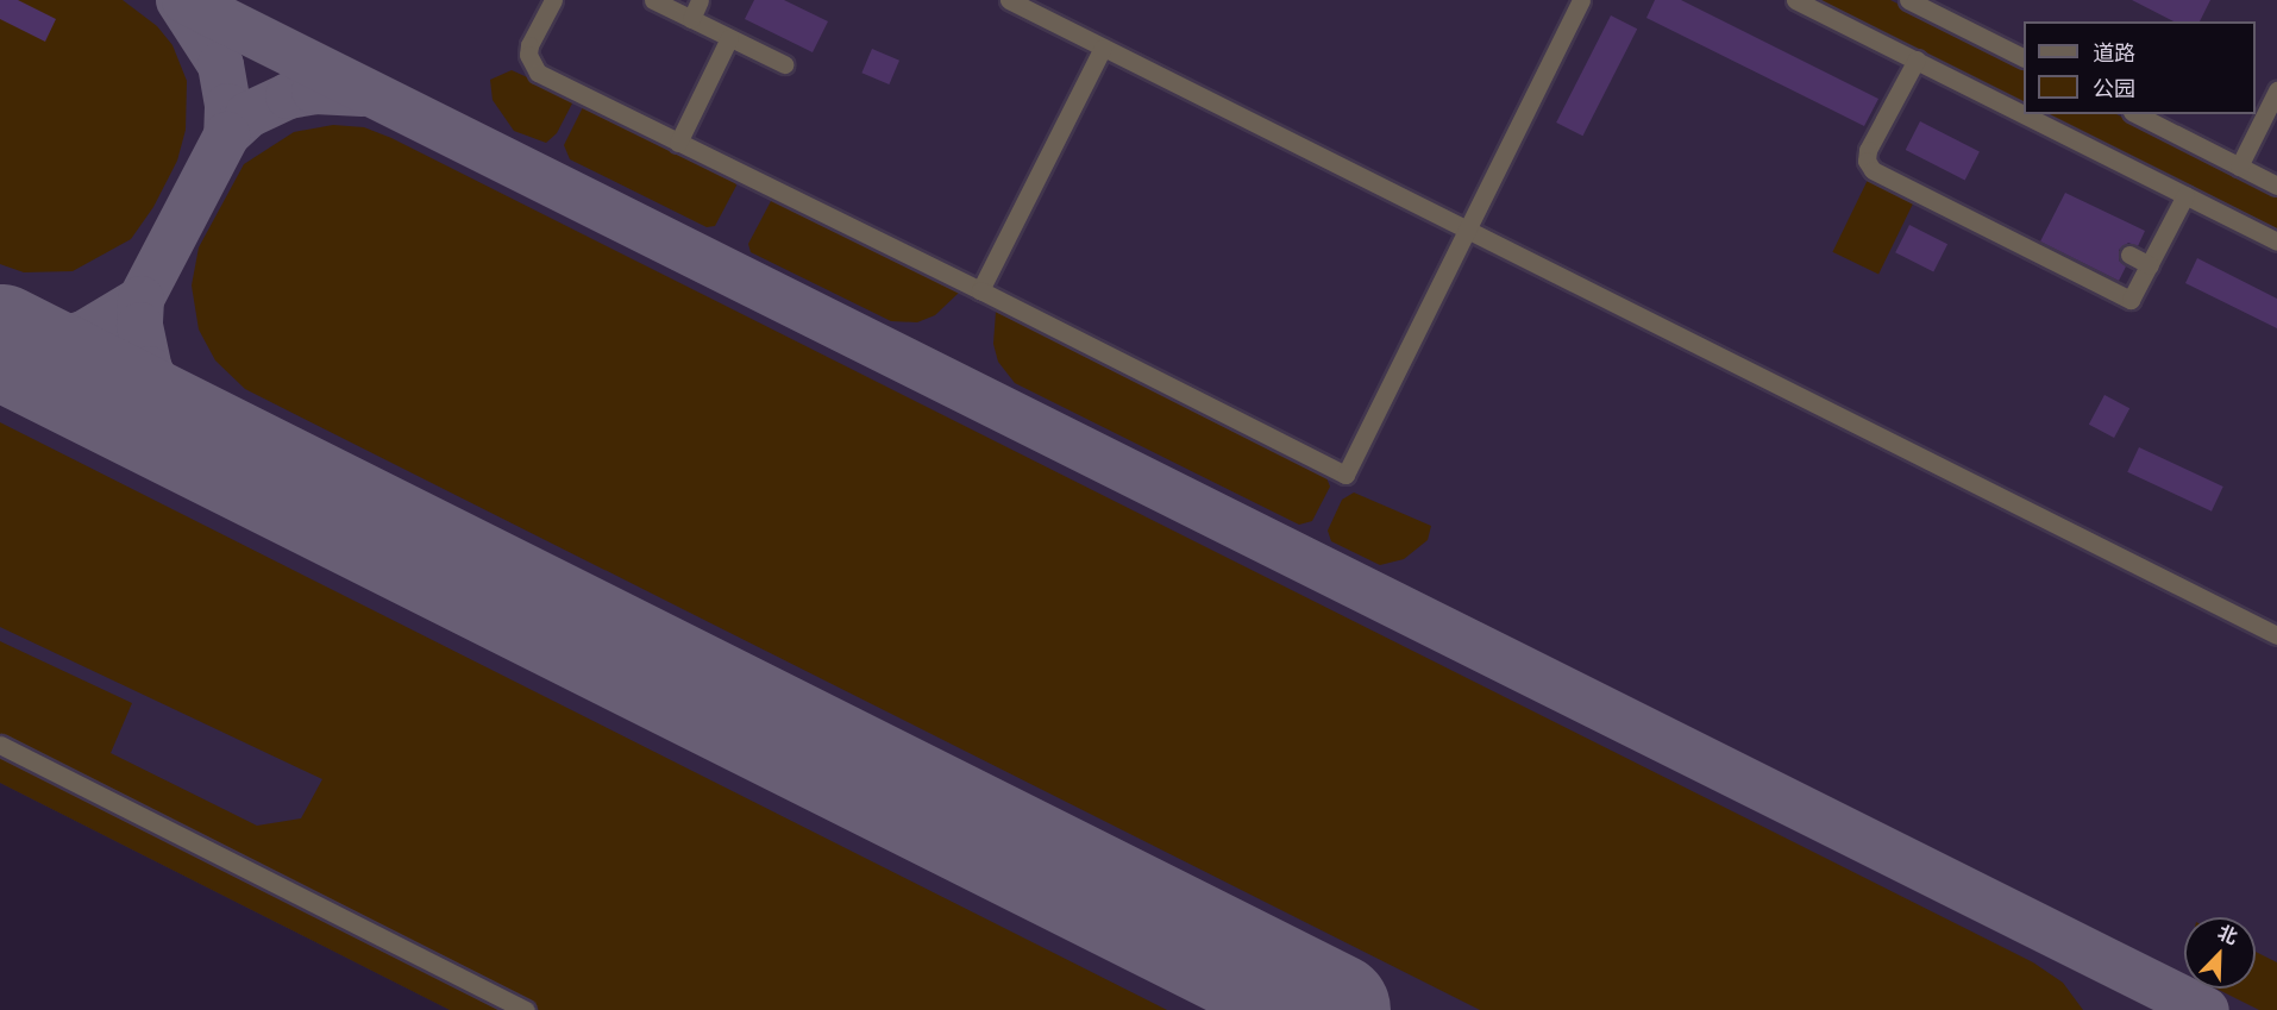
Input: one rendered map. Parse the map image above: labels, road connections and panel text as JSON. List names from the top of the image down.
{
  "legend": ["道路", "公园"],
  "north": "top right"
}
